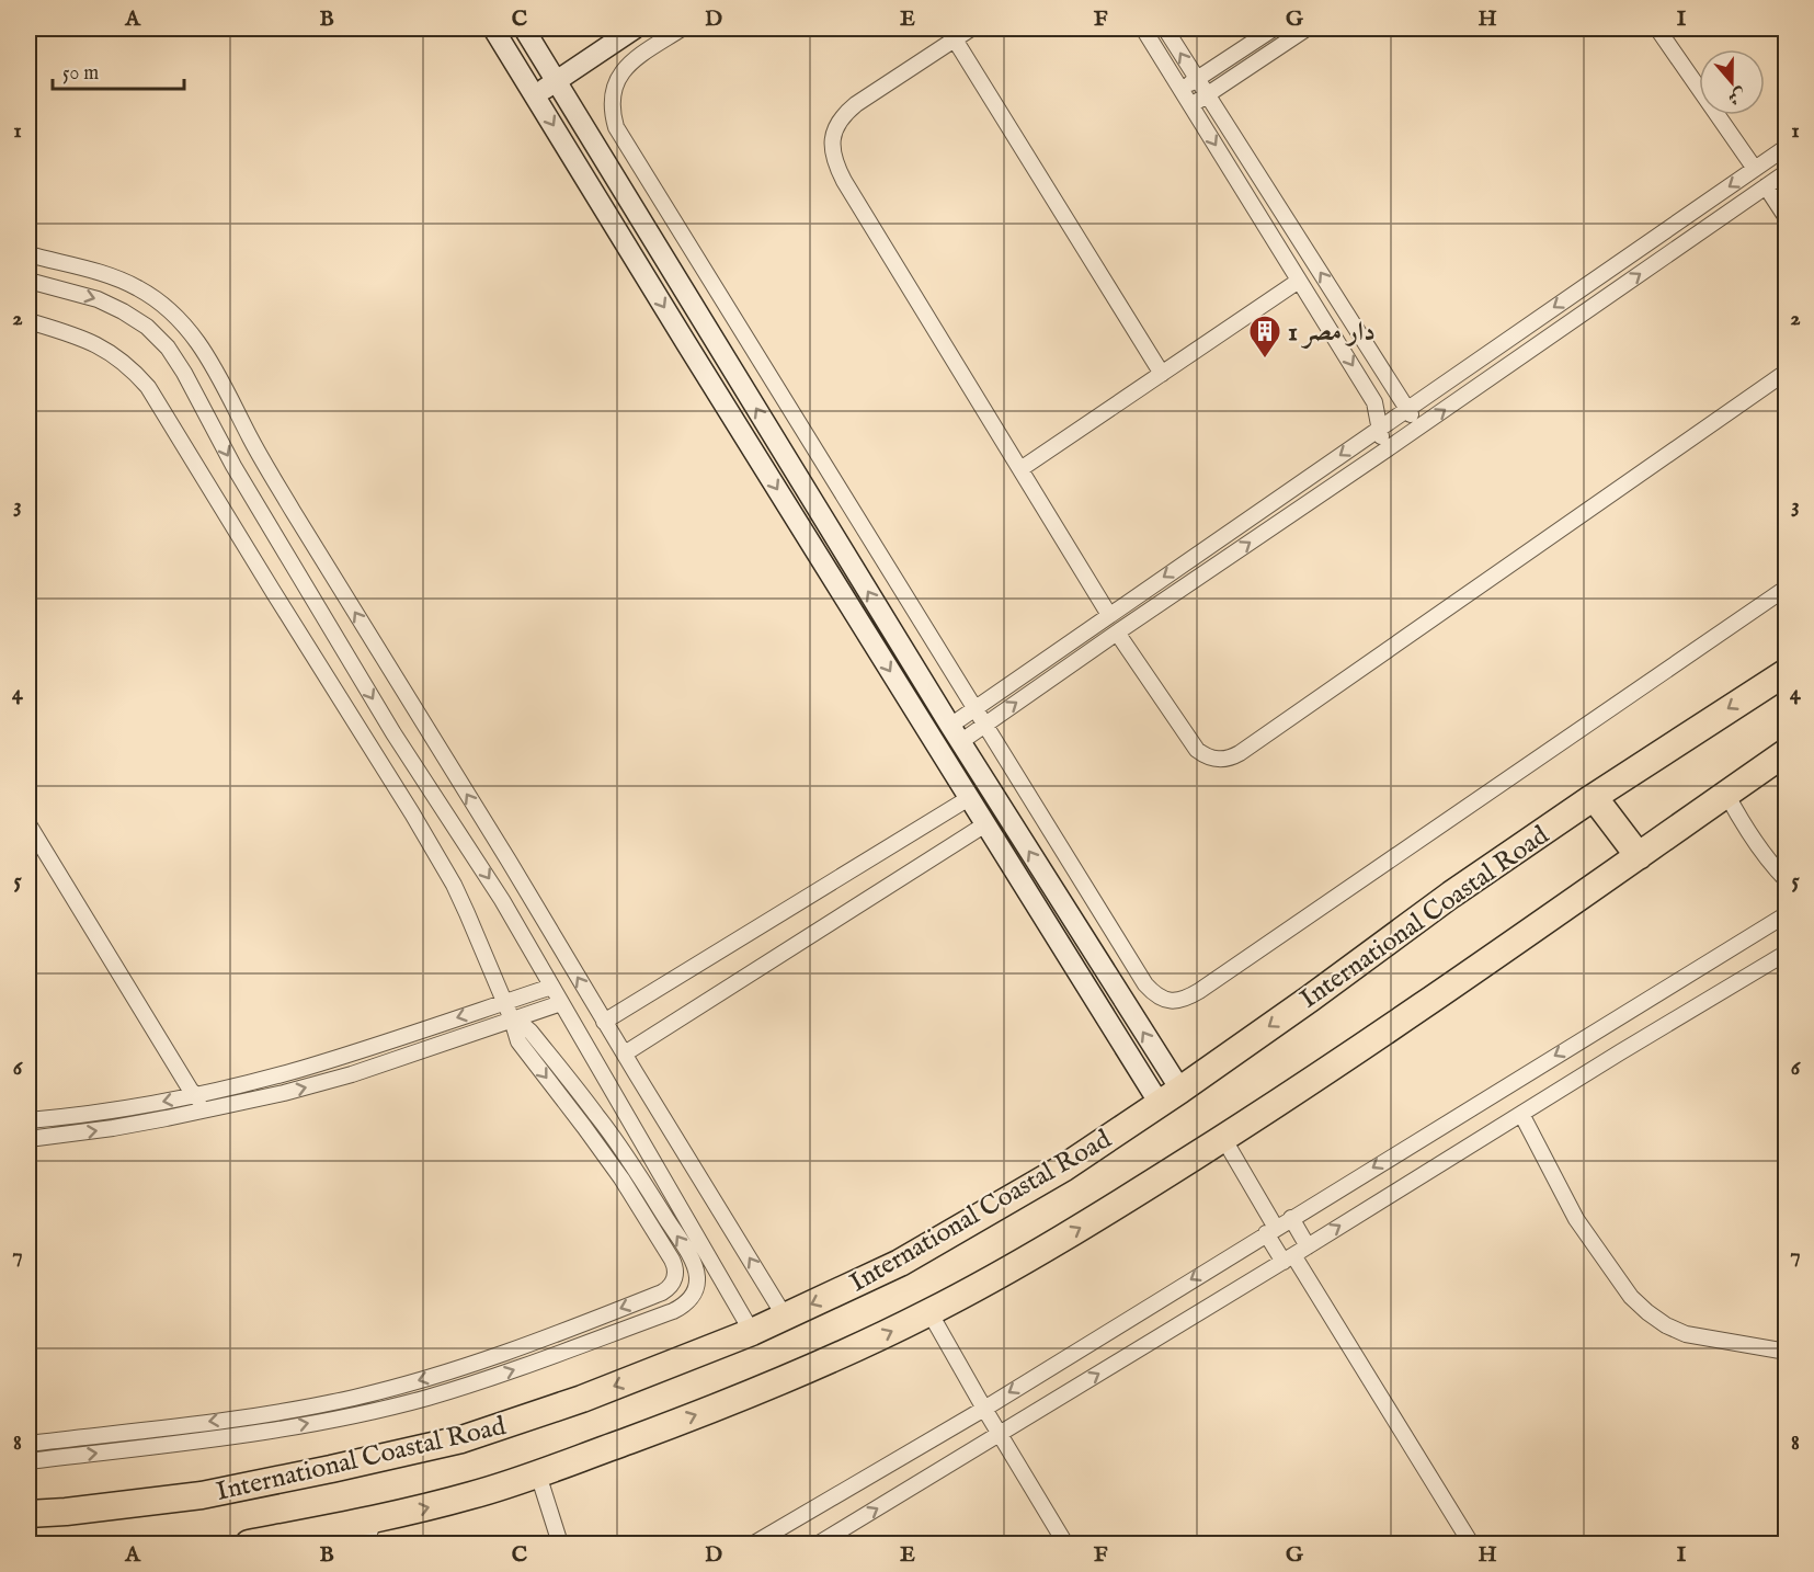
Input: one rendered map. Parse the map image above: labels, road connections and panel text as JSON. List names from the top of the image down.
{
  "streets": {
    "highway": ["International Coastal Road"]
  },
  "places": {
    "building": ["دار مصر 1"]
  },
  "scale_bar": "50 m",
  "north": "bottom",
  "grid": {
    "columns": [
      "A",
      "B",
      "C",
      "D",
      "E",
      "F",
      "G",
      "H",
      "I"
    ],
    "rows": [
      "1",
      "2",
      "3",
      "4",
      "5",
      "6",
      "7",
      "8"
    ]
  }
}
